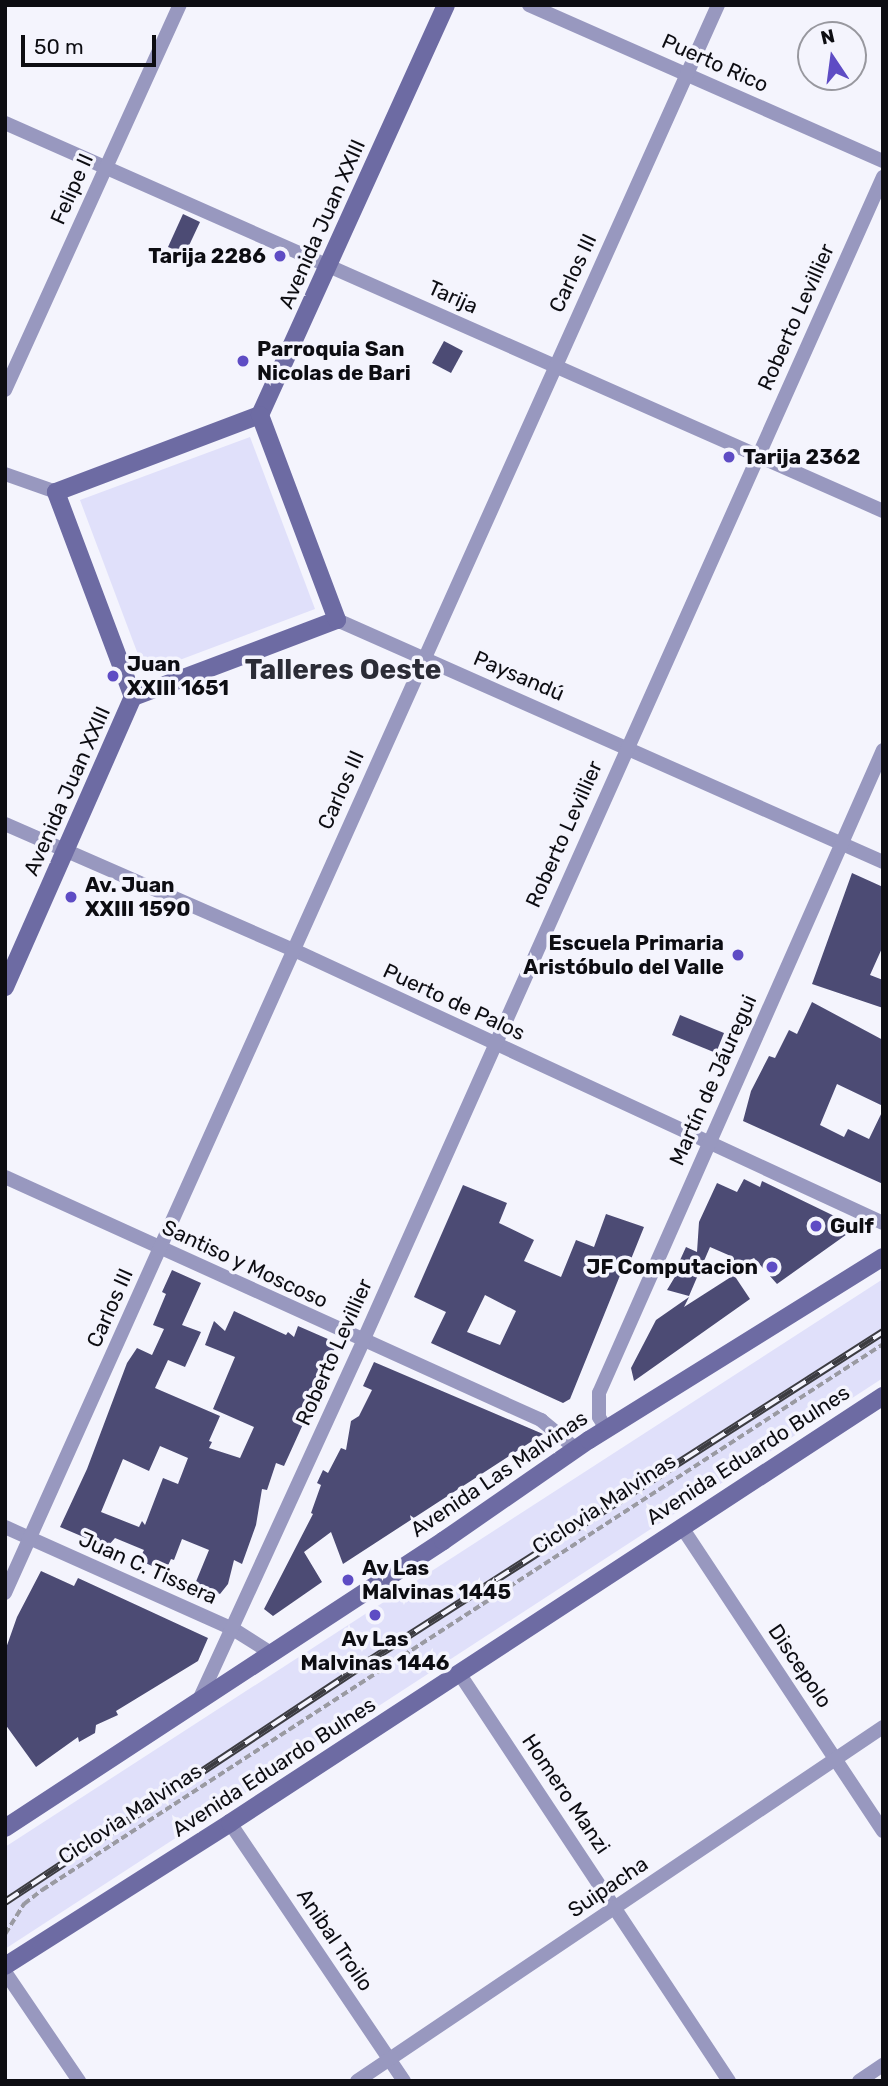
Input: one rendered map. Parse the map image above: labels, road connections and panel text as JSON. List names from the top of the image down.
{
  "streets": {
    "main road": ["Avenida Juan XXIII", "Avenida Eduardo Bulnes", "Avenida Las Malvinas"],
    "street": [
      "Puerto Rico",
      "Felipe II",
      "Carlos III",
      "Tarija",
      "Roberto Levillier",
      "Paysandú",
      "Puerto de Palos",
      "Martín de Jáuregui",
      "Santiso y Moscoso",
      "Juan C. Tissera",
      "Discepolo",
      "Homero Manzi",
      "Suipacha",
      "Anibal Troilo"
    ],
    "path": ["Ciclovia Malvinas"]
  },
  "crossings": [
    ["Puerto Rico", "Carlos III"],
    ["Felipe II", "Tarija"],
    ["Avenida Juan XXIII", "Tarija"],
    ["Avenida Juan XXIII", "Paysandú"],
    ["Avenida Juan XXIII", "Puerto de Palos"],
    ["Carlos III", "Tarija"],
    ["Carlos III", "Paysandú"],
    ["Carlos III", "Puerto de Palos"],
    ["Carlos III", "Santiso y Moscoso"],
    ["Carlos III", "Juan C. Tissera"],
    ["Tarija", "Roberto Levillier"],
    ["Roberto Levillier", "Paysandú"],
    ["Roberto Levillier", "Puerto de Palos"],
    ["Roberto Levillier", "Santiso y Moscoso"],
    ["Roberto Levillier", "Avenida Las Malvinas"],
    ["Roberto Levillier", "Juan C. Tissera"],
    ["Paysandú", "Martín de Jáuregui"],
    ["Puerto de Palos", "Martín de Jáuregui"],
    ["Martín de Jáuregui", "Avenida Las Malvinas"],
    ["Santiso y Moscoso", "Avenida Las Malvinas"],
    ["Avenida Eduardo Bulnes", "Discepolo"],
    ["Avenida Eduardo Bulnes", "Homero Manzi"],
    ["Avenida Eduardo Bulnes", "Anibal Troilo"],
    ["Avenida Las Malvinas", "Juan C. Tissera"],
    ["Discepolo", "Suipacha"],
    ["Homero Manzi", "Suipacha"],
    ["Suipacha", "Anibal Troilo"]
  ],
  "districts": ["Talleres Oeste"],
  "places": [
    "Tarija 2286",
    "Parroquia San Nicolas de Bari",
    "Tarija 2362",
    "Juan XXIII 1651",
    "Av. Juan XXIII 1590",
    "Escuela Primaria Aristóbulo del Valle",
    "Gulf",
    "JF Computacion",
    "Av Las Malvinas 1445",
    "Av Las Malvinas 1446"
  ],
  "scale_bar": "50 m",
  "north": "top"
}
